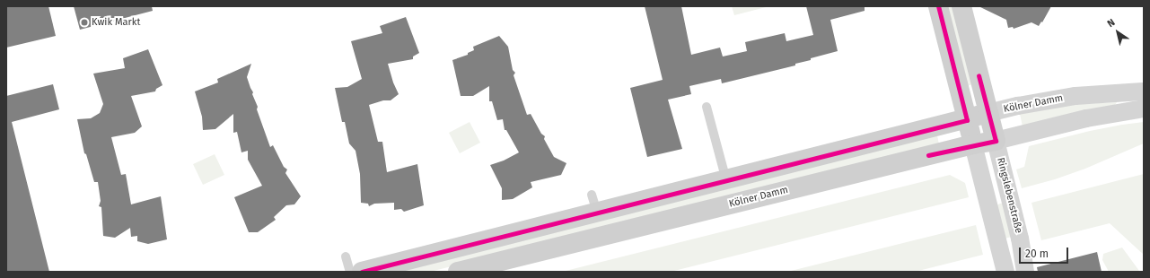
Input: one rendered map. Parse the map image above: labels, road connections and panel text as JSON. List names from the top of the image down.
{
  "streets": {
    "street": ["Kölner Damm", "Ringslebenstraße"]
  },
  "crossings": [
    ["Kölner Damm", "Ringslebenstraße"]
  ],
  "places": ["Kwik Markt"],
  "scale_bar": "20 m",
  "north": "top left"
}
